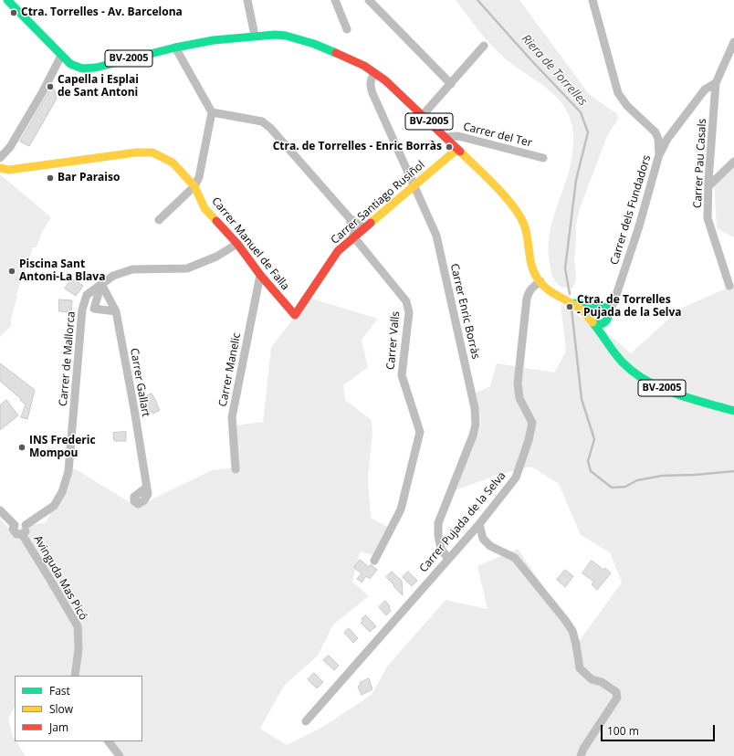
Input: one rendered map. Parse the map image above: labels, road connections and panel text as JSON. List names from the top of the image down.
{
  "streets": {
    "main road": ["BV-2005", "Carrer Santiago Rusiñol", "Carrer Manuel de Falla"],
    "street": [
      "Carrer del Ter",
      "Carrer Pau Casals",
      "Carrer dels Fundadors",
      "Carrer Enric Borràs",
      "Carrer Valls",
      "Carrer de Mallorca",
      "Carrer Manelic",
      "Carrer Gallart",
      "Carrer Pujada de la Selva",
      "Avinguda Mas Picó"
    ]
  },
  "crossings": [
    ["BV-2005", "Carrer del Ter"],
    ["BV-2005", "Carrer Santiago Rusiñol"],
    ["BV-2005", "Carrer dels Fundadors"],
    ["BV-2005", "Carrer Enric Borràs"],
    ["BV-2005", "Carrer Pujada de la Selva"],
    ["Carrer Santiago Rusiñol", "Carrer Manuel de Falla"],
    ["Carrer Santiago Rusiñol", "Carrer Enric Borràs"],
    ["Carrer Santiago Rusiñol", "Carrer Valls"],
    ["Carrer Manuel de Falla", "Carrer de Mallorca"],
    ["Carrer Manuel de Falla", "Carrer Manelic"],
    ["Carrer Enric Borràs", "Carrer Pujada de la Selva"],
    ["Carrer de Mallorca", "Carrer Gallart"],
    ["Carrer de Mallorca", "Avinguda Mas Picó"]
  ],
  "water": ["Riera de Torrelles"],
  "places": [
    "Ctra. Torrelles - Av. Barcelona",
    "Capella i Esplai de Sant Antoni",
    "Ctra. de Torrelles - Enric Borràs",
    "Bar Paraiso",
    "Piscina Sant Antoni-La Blava",
    "Ctra. de Torrelles - Pujada de la Selva",
    "INS Frederic Mompou"
  ],
  "legend": ["Fast", "Slow", "Jam"],
  "scale_bar": "100 m"
}
